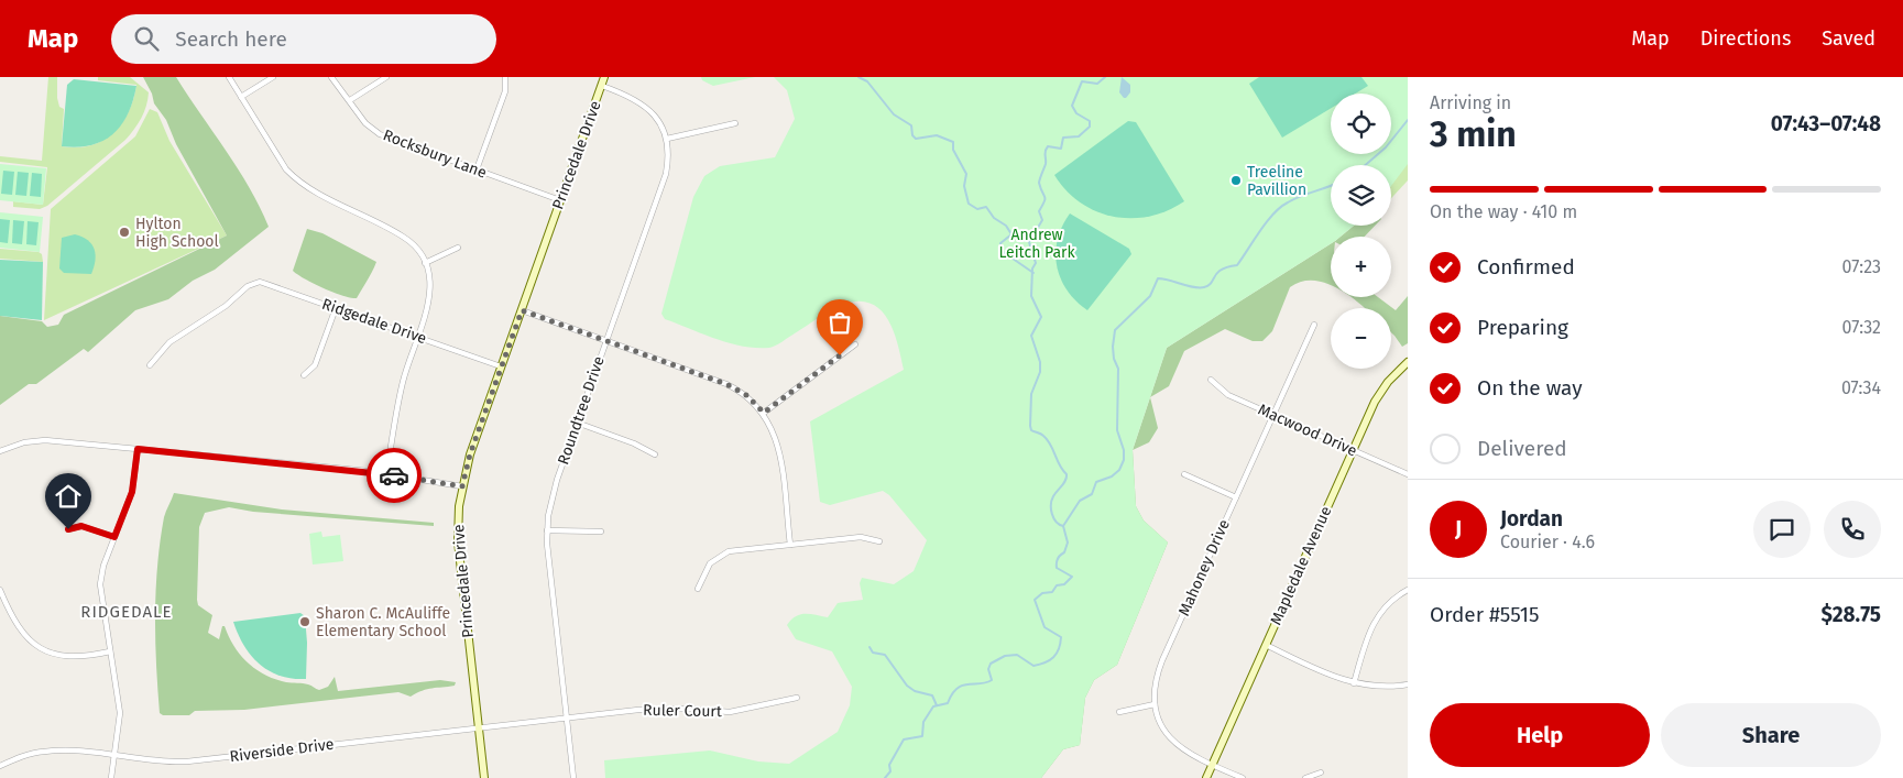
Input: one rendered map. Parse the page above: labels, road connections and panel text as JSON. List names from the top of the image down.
{
  "streets": {
    "street": [
      "Rocksbury Lane",
      "Princedale Drive",
      "Ridgedale Drive",
      "Roundtree Drive",
      "Macwood Drive",
      "Mapledale Avenue",
      "Mahoney Drive",
      "Ruler Court",
      "Riverside Drive"
    ]
  },
  "crossings": [
    ["Rocksbury Lane", "Princedale Drive"],
    ["Princedale Drive", "Ridgedale Drive"],
    ["Princedale Drive", "Riverside Drive"],
    ["Roundtree Drive", "Ruler Court"],
    ["Roundtree Drive", "Riverside Drive"],
    ["Macwood Drive", "Mapledale Avenue"],
    ["Macwood Drive", "Mahoney Drive"],
    ["Mapledale Avenue", "Mahoney Drive"],
    ["Ruler Court", "Riverside Drive"]
  ],
  "districts": ["RIDGEDALE"],
  "parks": ["Andrew Leitch Park"],
  "places": ["Treeline Pavillion", "Hylton High School", "Sharon C. McAuliffe Elementary School"],
  "page": {
    "header": "Map",
    "search": "Search here",
    "nav": ["Map", "Directions", "Saved"],
    "heading": ["3 min", "Arriving in", "07:43–07:48"],
    "panel": [
      "Jordan",
      "Courier · 4.6",
      "Order #5515",
      "$28.75"
    ],
    "map_buttons": ["+", "−"],
    "bar": "On the way · 410 m",
    "list": [
      ["Confirmed", "07:23"],
      ["Preparing", "07:32"],
      ["On the way", "07:34"],
      "Delivered"
    ],
    "round": "J",
    "buttons": ["Help", "Share"]
  }
}
